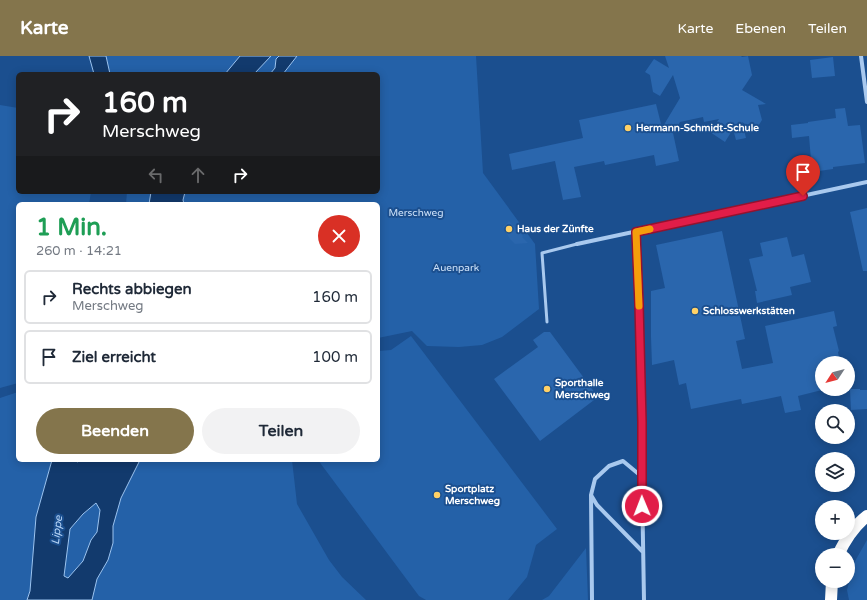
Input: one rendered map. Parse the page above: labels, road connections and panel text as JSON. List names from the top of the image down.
{
  "water": ["Lippe"],
  "parks": ["Merschweg", "Auenpark"],
  "places": [
    "Hermann-Schmidt-Schule",
    "Haus der Zünfte",
    "Schlosswerkstätten",
    "Sporthalle Merschweg",
    "Sportplatz Merschweg"
  ],
  "north": "bottom left",
  "page": {
    "header": "Karte",
    "nav": ["Karte", "Ebenen", "Teilen"],
    "turn": ["160 m", "Merschweg"],
    "heading": ["1 Min.", "260 m · 14:21"],
    "list": [
      {
        "name": "Rechts abbiegen",
        "note": "Merschweg",
        "value": "160 m"
      },
      {
        "name": "Ziel erreicht",
        "value": "100 m"
      }
    ],
    "map_buttons": ["+", "−"],
    "buttons": ["Beenden", "Teilen"]
  }
}
